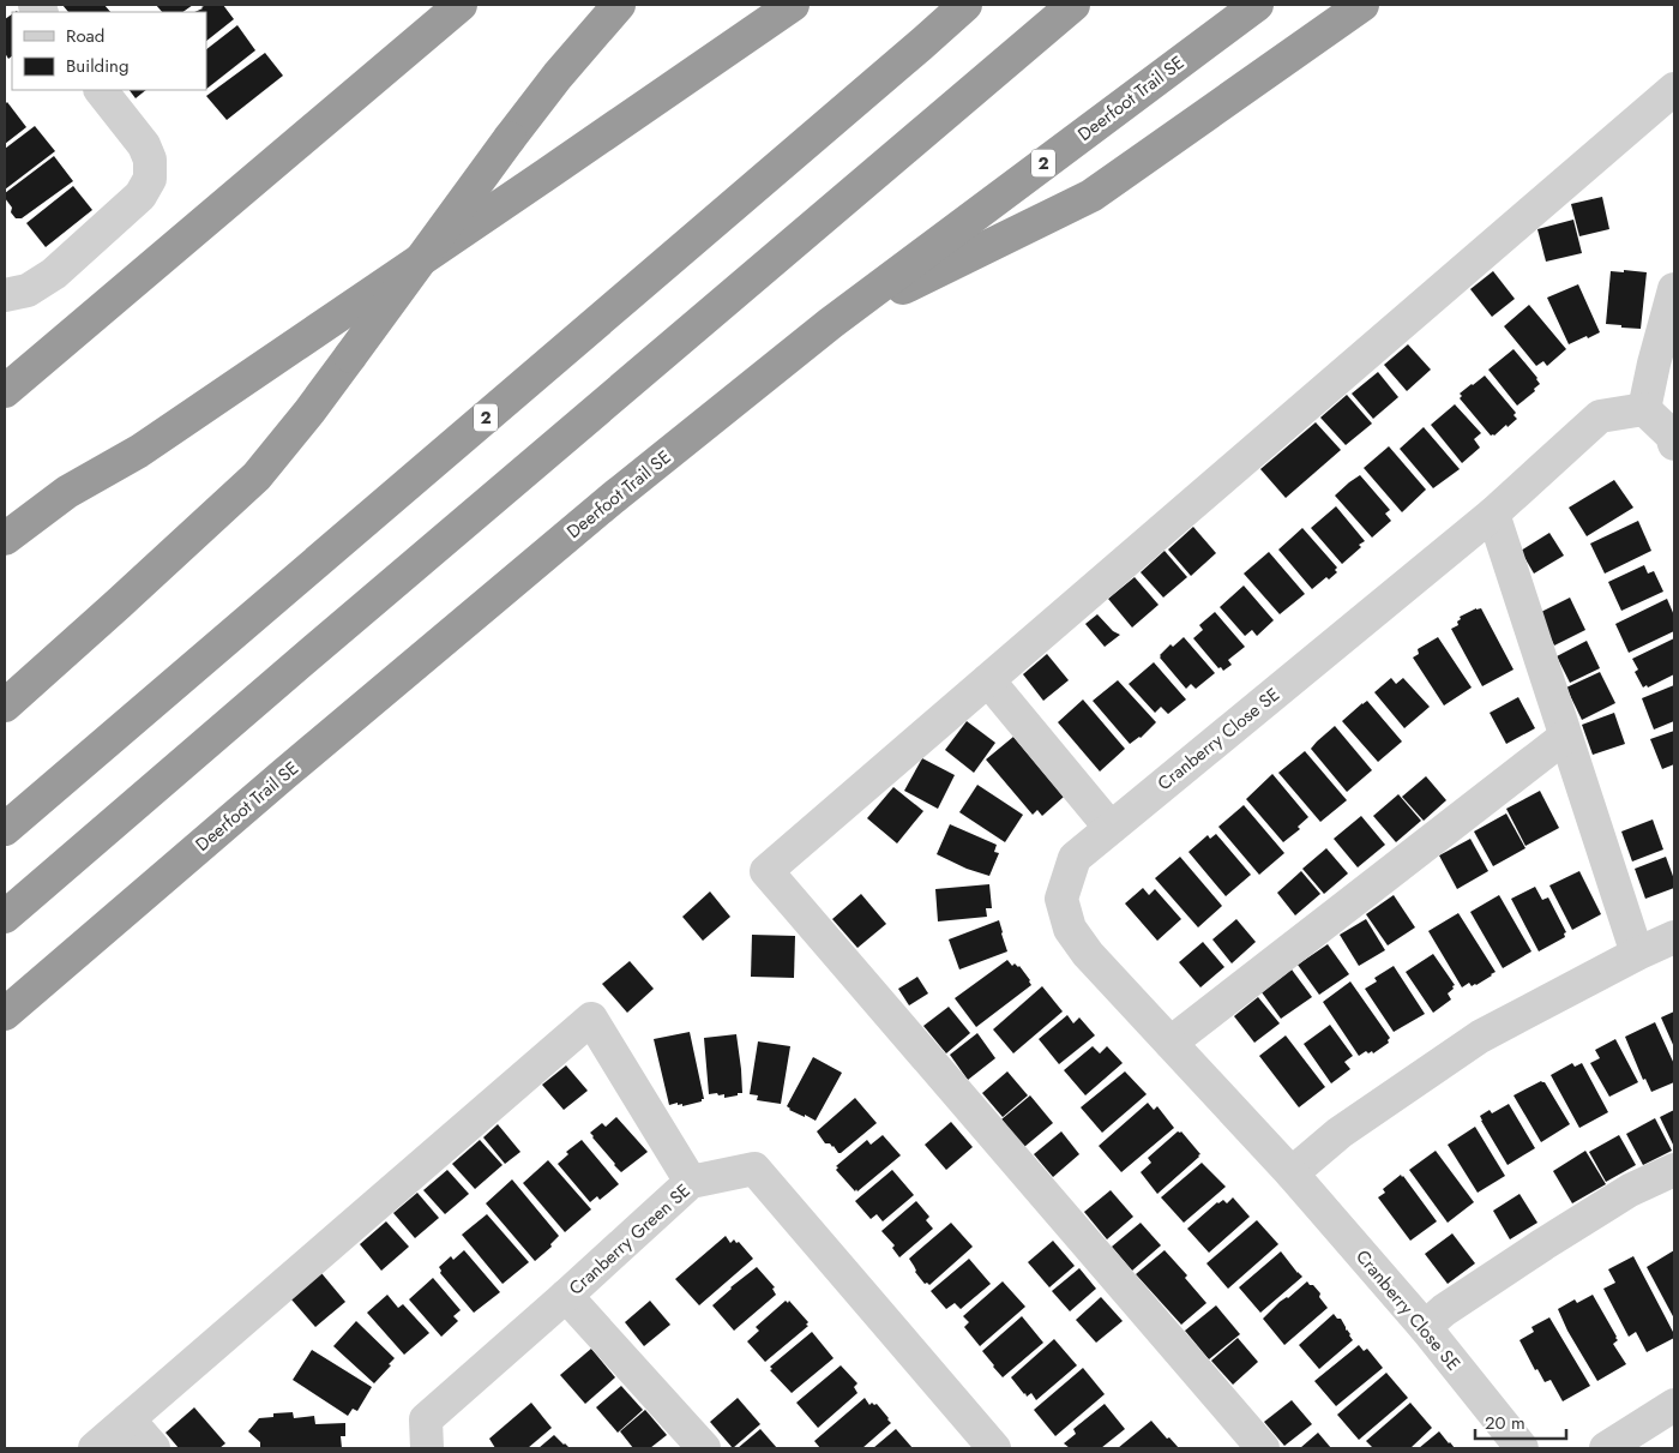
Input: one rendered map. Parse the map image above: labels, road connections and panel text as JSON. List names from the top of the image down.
{
  "streets": {
    "highway": ["Deerfoot Trail SE", "2"],
    "street": ["Cranberry Close SE", "Cranberry Green SE"]
  },
  "legend": ["Road", "Building"],
  "scale_bar": "20 m"
}
